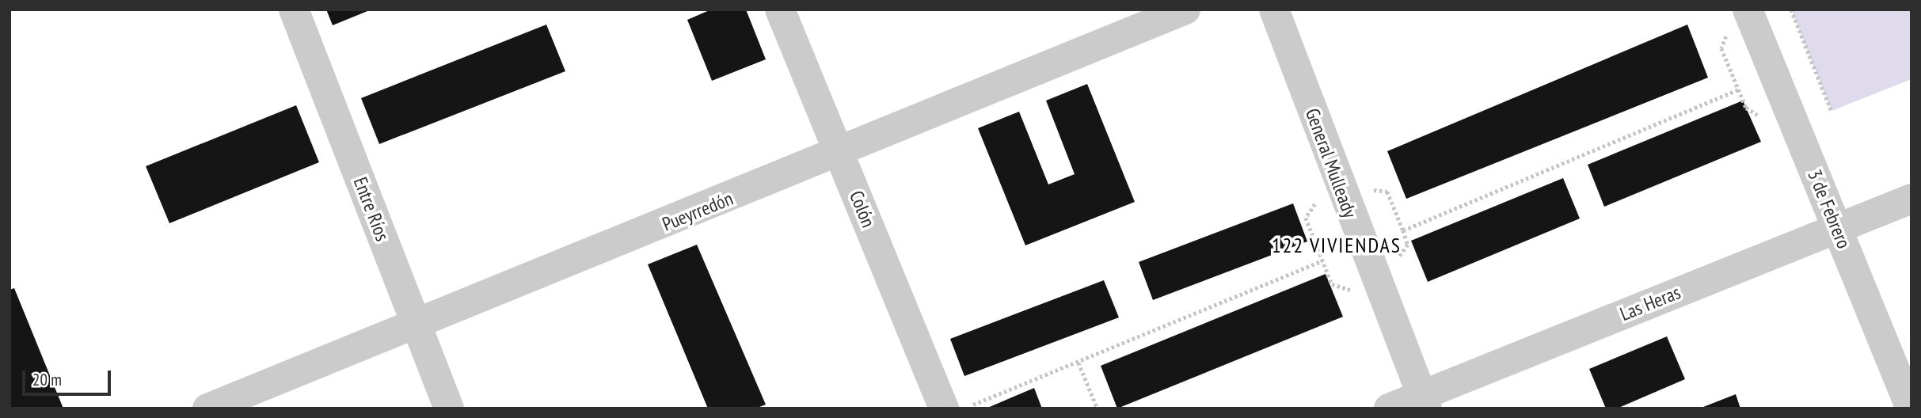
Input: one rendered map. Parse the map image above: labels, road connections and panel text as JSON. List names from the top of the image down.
{
  "streets": {
    "street": [
      "General Mulleady",
      "Entre Ríos",
      "Colón",
      "3 de Febrero",
      "Pueyrredón",
      "Las Heras"
    ]
  },
  "crossings": [
    ["General Mulleady", "Las Heras"],
    ["Entre Ríos", "Pueyrredón"],
    ["Colón", "Pueyrredón"],
    ["3 de Febrero", "Las Heras"]
  ],
  "districts": ["122 VIVIENDAS"],
  "scale_bar": "20 m"
}
